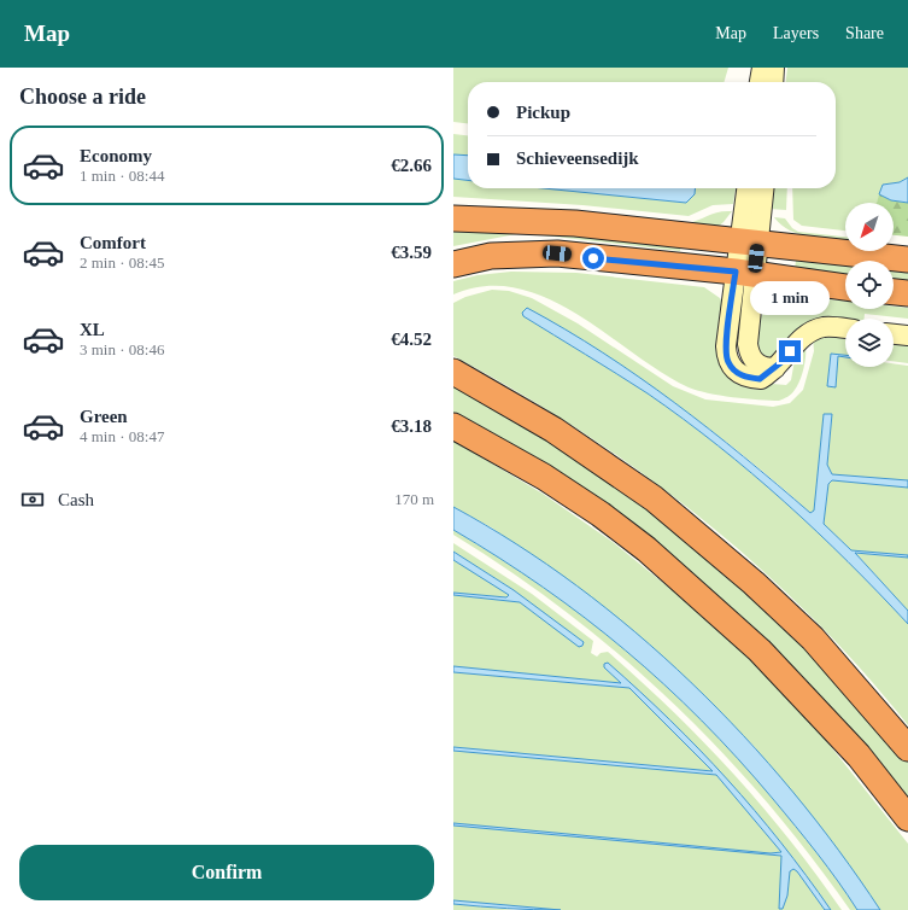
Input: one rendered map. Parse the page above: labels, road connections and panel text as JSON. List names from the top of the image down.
{
  "north": "bottom left",
  "page": {
    "header": "Map",
    "nav": ["Map", "Layers", "Share"],
    "heading": "Choose a ride",
    "banner": ["Pickup", "Schieveensedijk"],
    "list": [
      {
        "name": "Economy",
        "note": "1 min · 08:44",
        "value": "€2.66"
      },
      {
        "name": "Comfort",
        "note": "2 min · 08:45",
        "value": "€3.59"
      },
      {
        "name": "XL",
        "note": "3 min · 08:46",
        "value": "€4.52"
      },
      {
        "name": "Green",
        "note": "4 min · 08:47",
        "value": "€3.18"
      }
    ],
    "bubble": "1 min",
    "pay": ["Cash", "170 m"],
    "buttons": "Confirm"
  }
}
